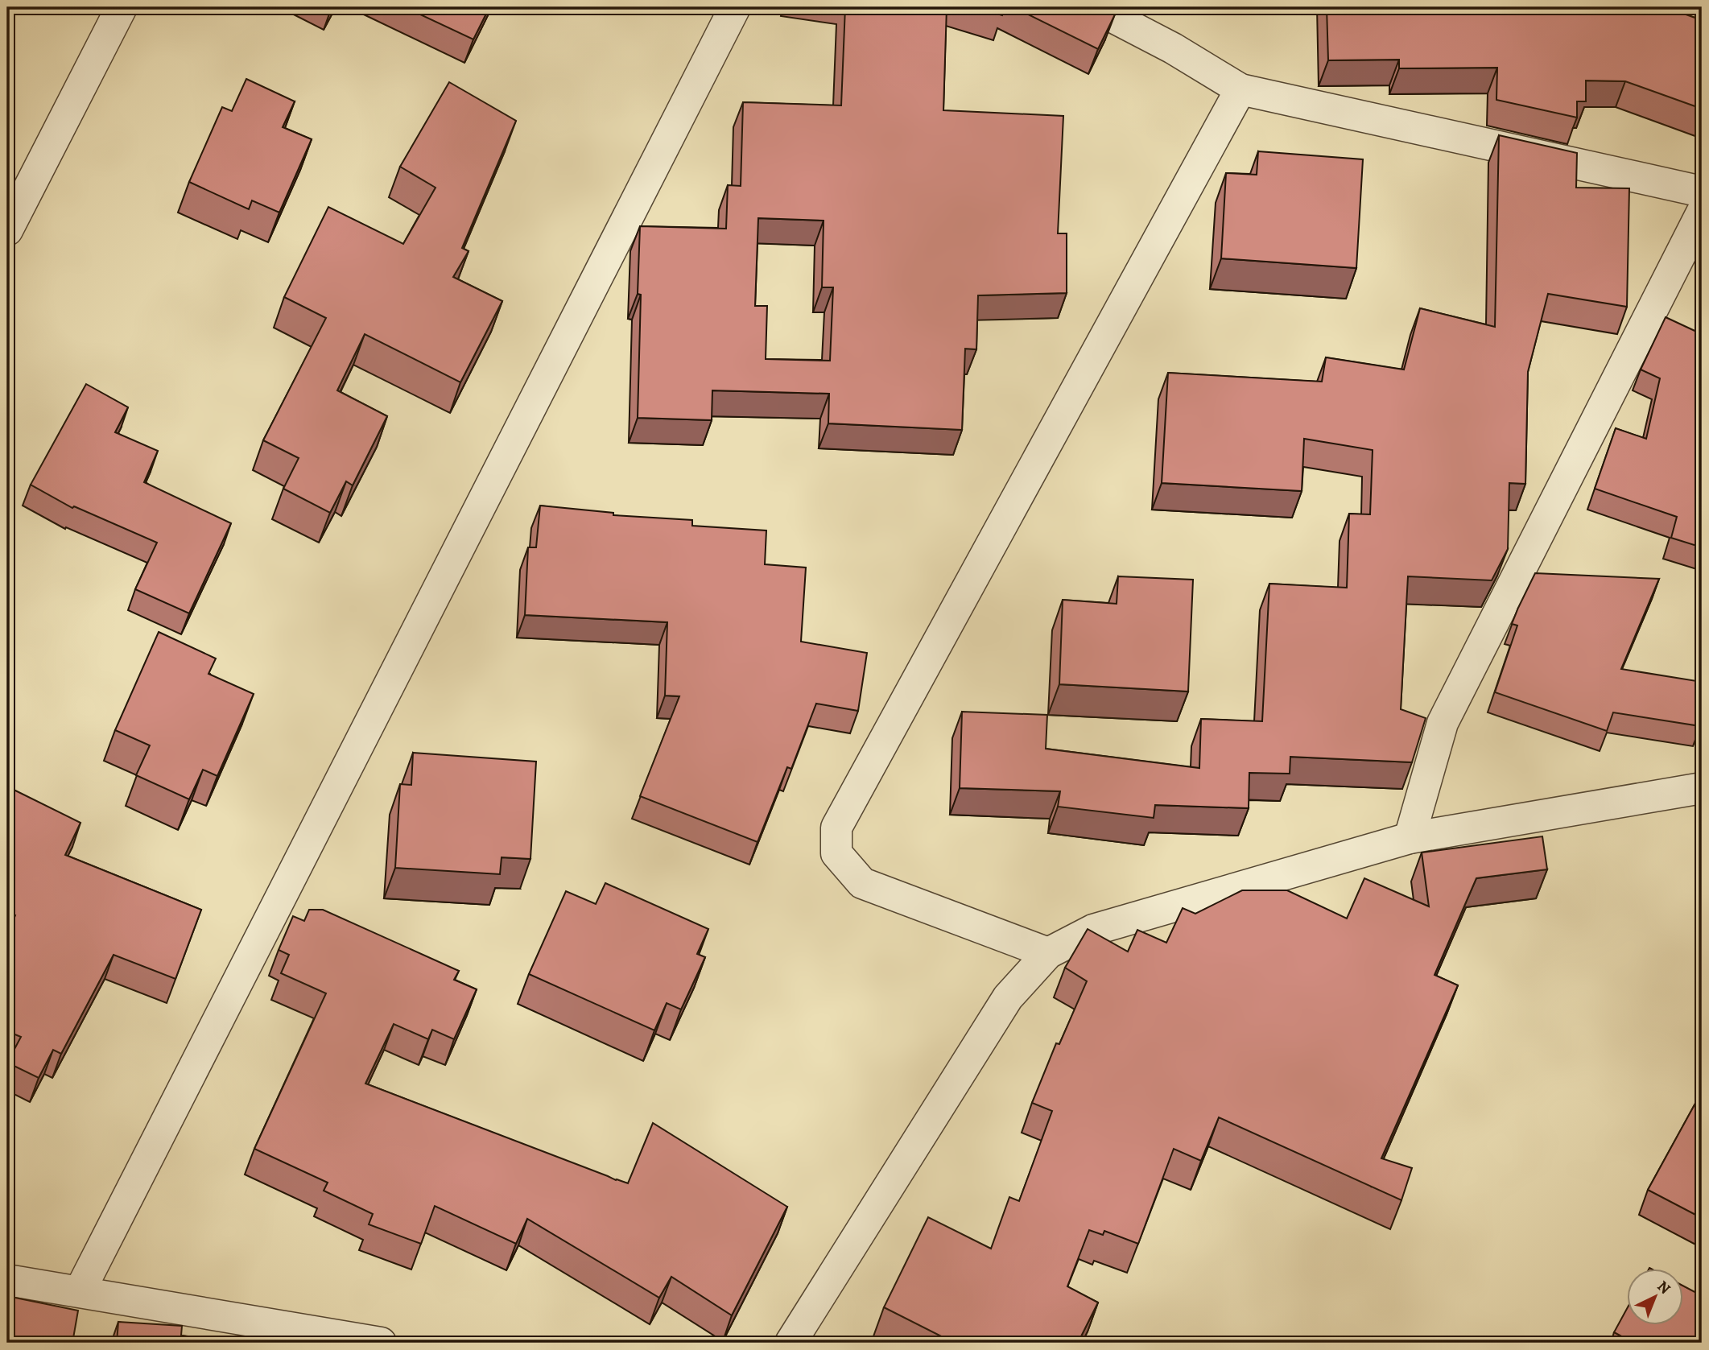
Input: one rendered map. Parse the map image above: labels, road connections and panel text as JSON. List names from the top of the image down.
{
  "north": "top right"
}
